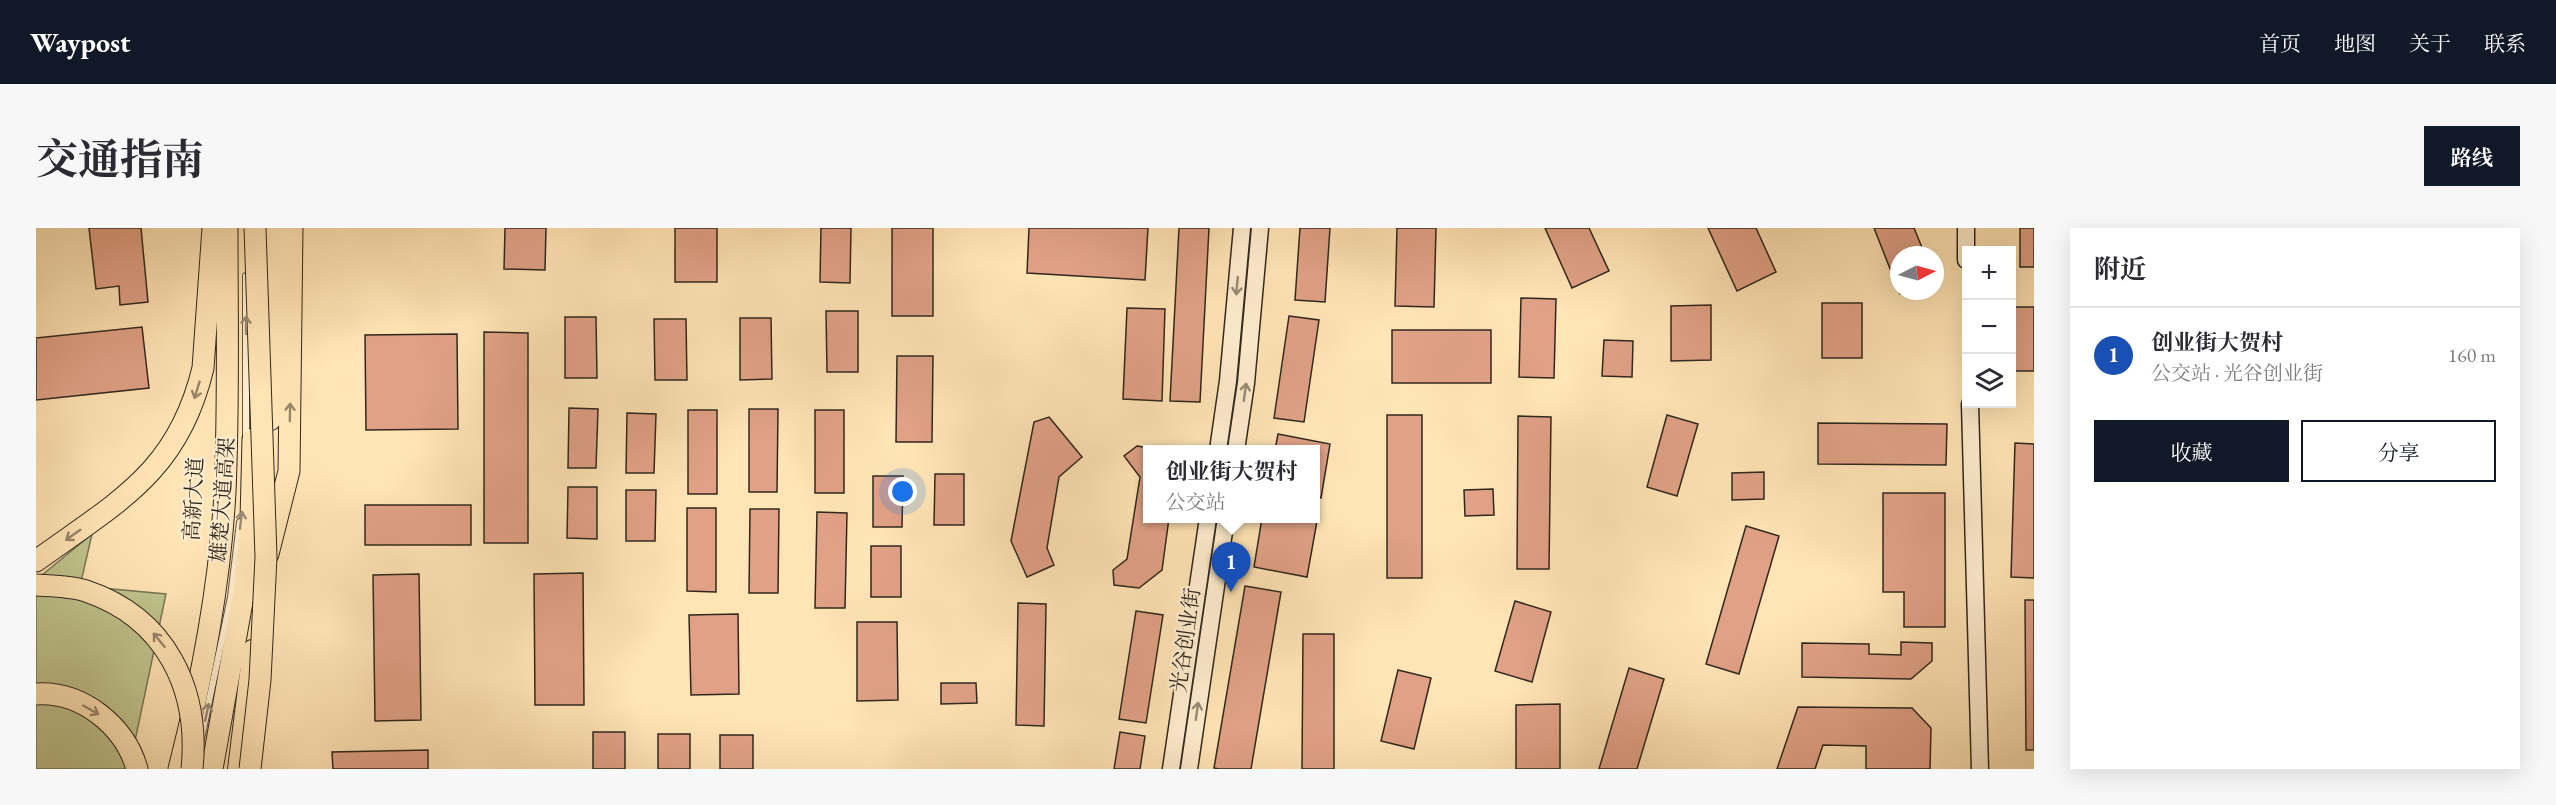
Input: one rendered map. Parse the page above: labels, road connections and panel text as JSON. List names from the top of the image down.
{
  "streets": {
    "highway": ["雄楚大道高架"],
    "main road": ["高新大道", "光谷创业街"]
  },
  "north": "right",
  "page": {
    "header": "Waypost",
    "nav": [
      "首页",
      "地图",
      "关于",
      "联系"
    ],
    "title": "交通指南",
    "buttons": [
      "路线",
      ["收藏", "分享"]
    ],
    "heading": "附近",
    "map_buttons": ["+", "−"],
    "list": [
      {
        "mark": "1",
        "name": "创业街大贺村",
        "note": "公交站 · 光谷创业街",
        "value": "160 m"
      }
    ],
    "popup": ["创业街大贺村", "公交站"],
    "pins": "1"
  }
}
